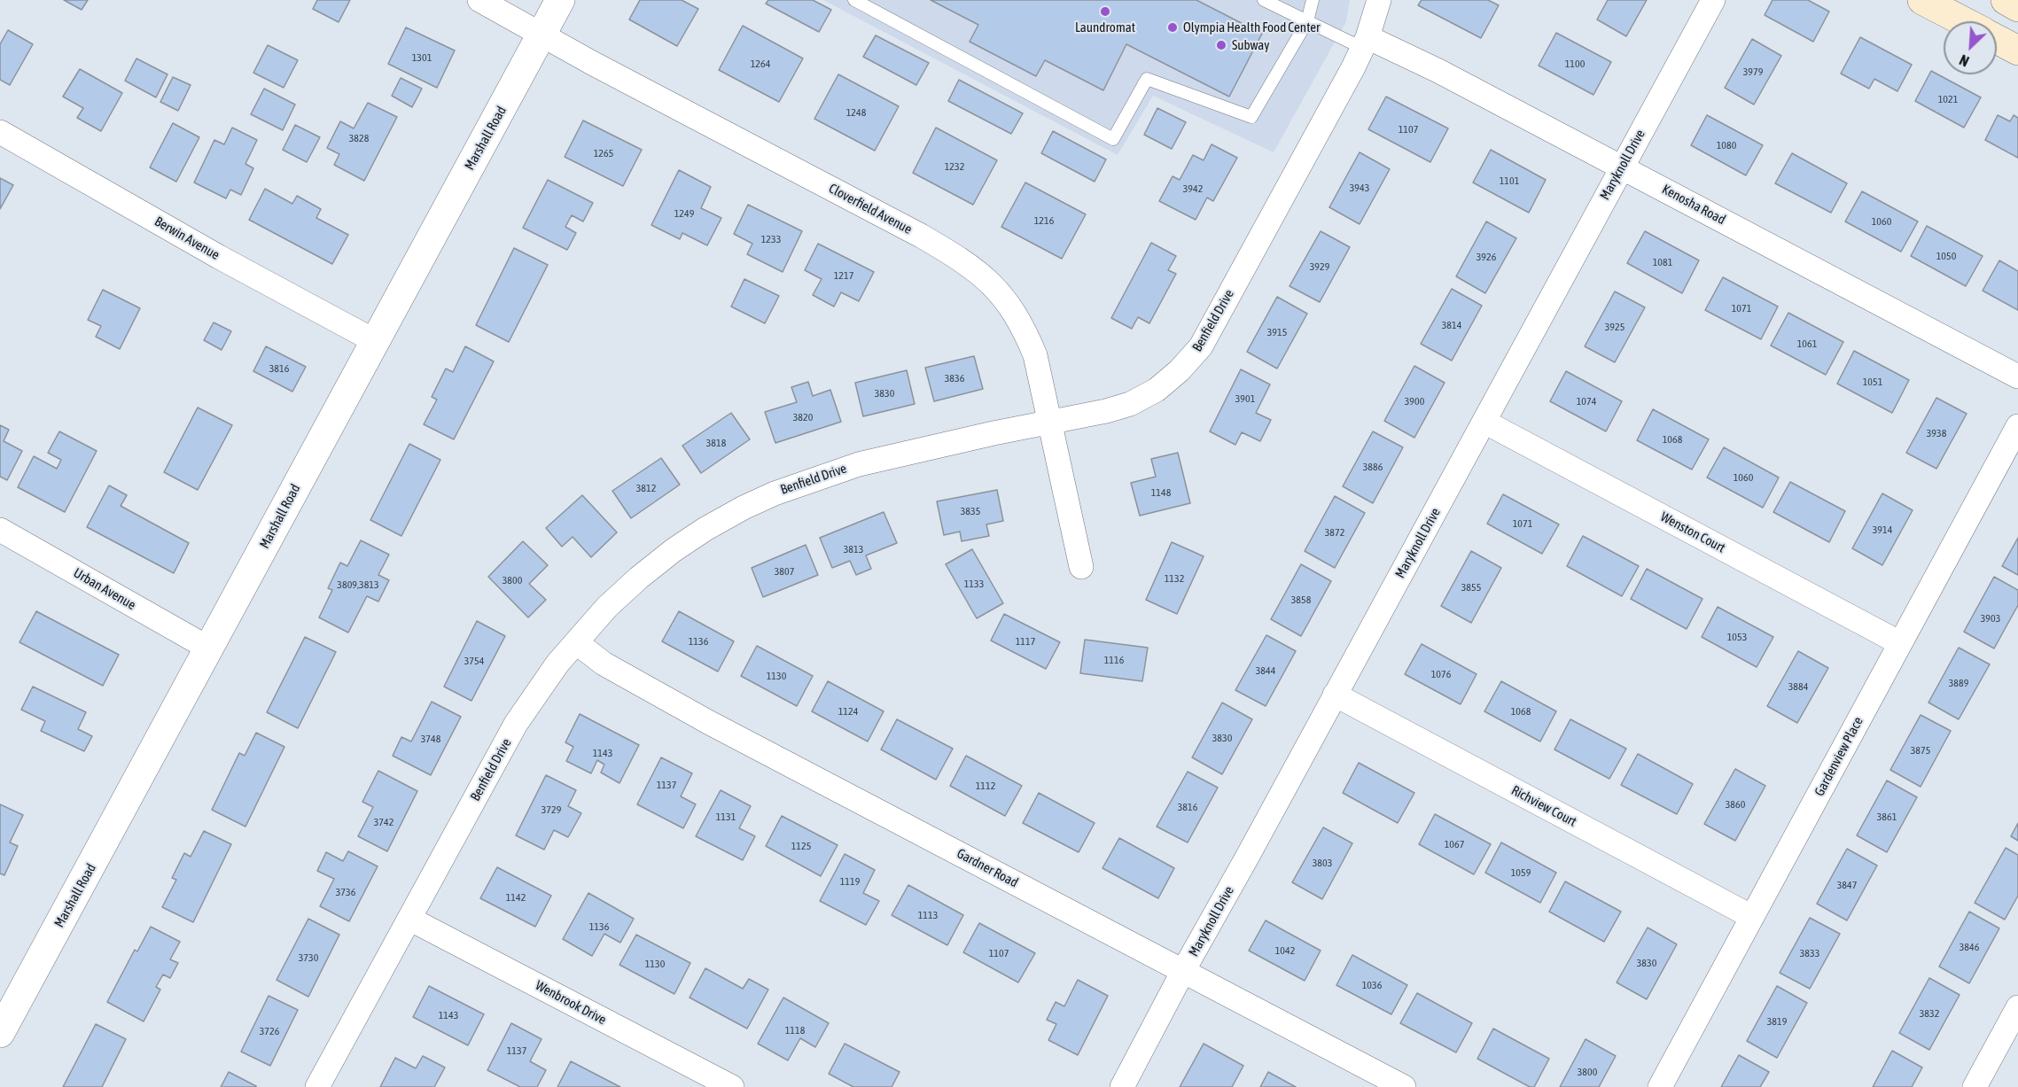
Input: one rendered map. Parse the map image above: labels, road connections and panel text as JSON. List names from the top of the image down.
{
  "streets": {
    "street": [
      "Marshall Road",
      "Maryknoll Drive",
      "Kenosha Road",
      "Cloverfield Avenue",
      "Berwin Avenue",
      "Benfield Drive",
      "Wenston Court",
      "Urban Avenue",
      "Gardenview Place",
      "Richview Court",
      "Gardner Road",
      "Wenbrook Drive"
    ]
  },
  "crossings": [
    ["Marshall Road", "Cloverfield Avenue"],
    ["Marshall Road", "Berwin Avenue"],
    ["Marshall Road", "Urban Avenue"],
    ["Maryknoll Drive", "Kenosha Road"],
    ["Maryknoll Drive", "Wenston Court"],
    ["Maryknoll Drive", "Richview Court"],
    ["Maryknoll Drive", "Gardner Road"],
    ["Kenosha Road", "Benfield Drive"],
    ["Cloverfield Avenue", "Benfield Drive"],
    ["Benfield Drive", "Gardner Road"],
    ["Benfield Drive", "Wenbrook Drive"],
    ["Wenston Court", "Gardenview Place"],
    ["Gardenview Place", "Richview Court"]
  ],
  "places": ["Laundromat", "Olympia Health Food Center", "Subway"],
  "house_numbers": [
    "1301",
    "1264",
    "1100",
    "3979",
    "1021",
    "1248",
    "1107",
    "3828",
    "1080",
    "1265",
    "1232",
    "1101",
    "3943",
    "3942",
    "1249",
    "1216",
    "1060",
    "1233",
    "1050",
    "3926",
    "1081",
    "3929",
    "1217",
    "1071",
    "3814",
    "3925",
    "3915",
    "1061",
    "3816",
    "3836",
    "1051",
    "3830",
    "3901",
    "3900",
    "1074",
    "3820",
    "3938",
    "1068",
    "3818",
    "3886",
    "1060",
    "3812",
    "1148",
    "3835",
    "1071",
    "3914",
    "3872",
    "3813",
    "3807",
    "1132",
    "3800",
    "1133",
    "3809,3813",
    "3855",
    "3858",
    "3903",
    "1053",
    "1136",
    "1117",
    "1116",
    "3754",
    "3844",
    "1076",
    "1130",
    "3889",
    "3884",
    "1124",
    "1068",
    "3830",
    "3748",
    "3875",
    "1143",
    "1137",
    "1112",
    "3860",
    "3816",
    "3729",
    "1131",
    "3861",
    "3742",
    "1067",
    "1125",
    "3803",
    "1059",
    "1119",
    "3847",
    "3736",
    "1142",
    "1113",
    "1136",
    "3846",
    "1042",
    "1107",
    "3833",
    "3730",
    "3830",
    "1130",
    "1036",
    "3832",
    "1143",
    "3819",
    "1118",
    "3726",
    "1137",
    "3800"
  ],
  "north": "bottom left"
}
